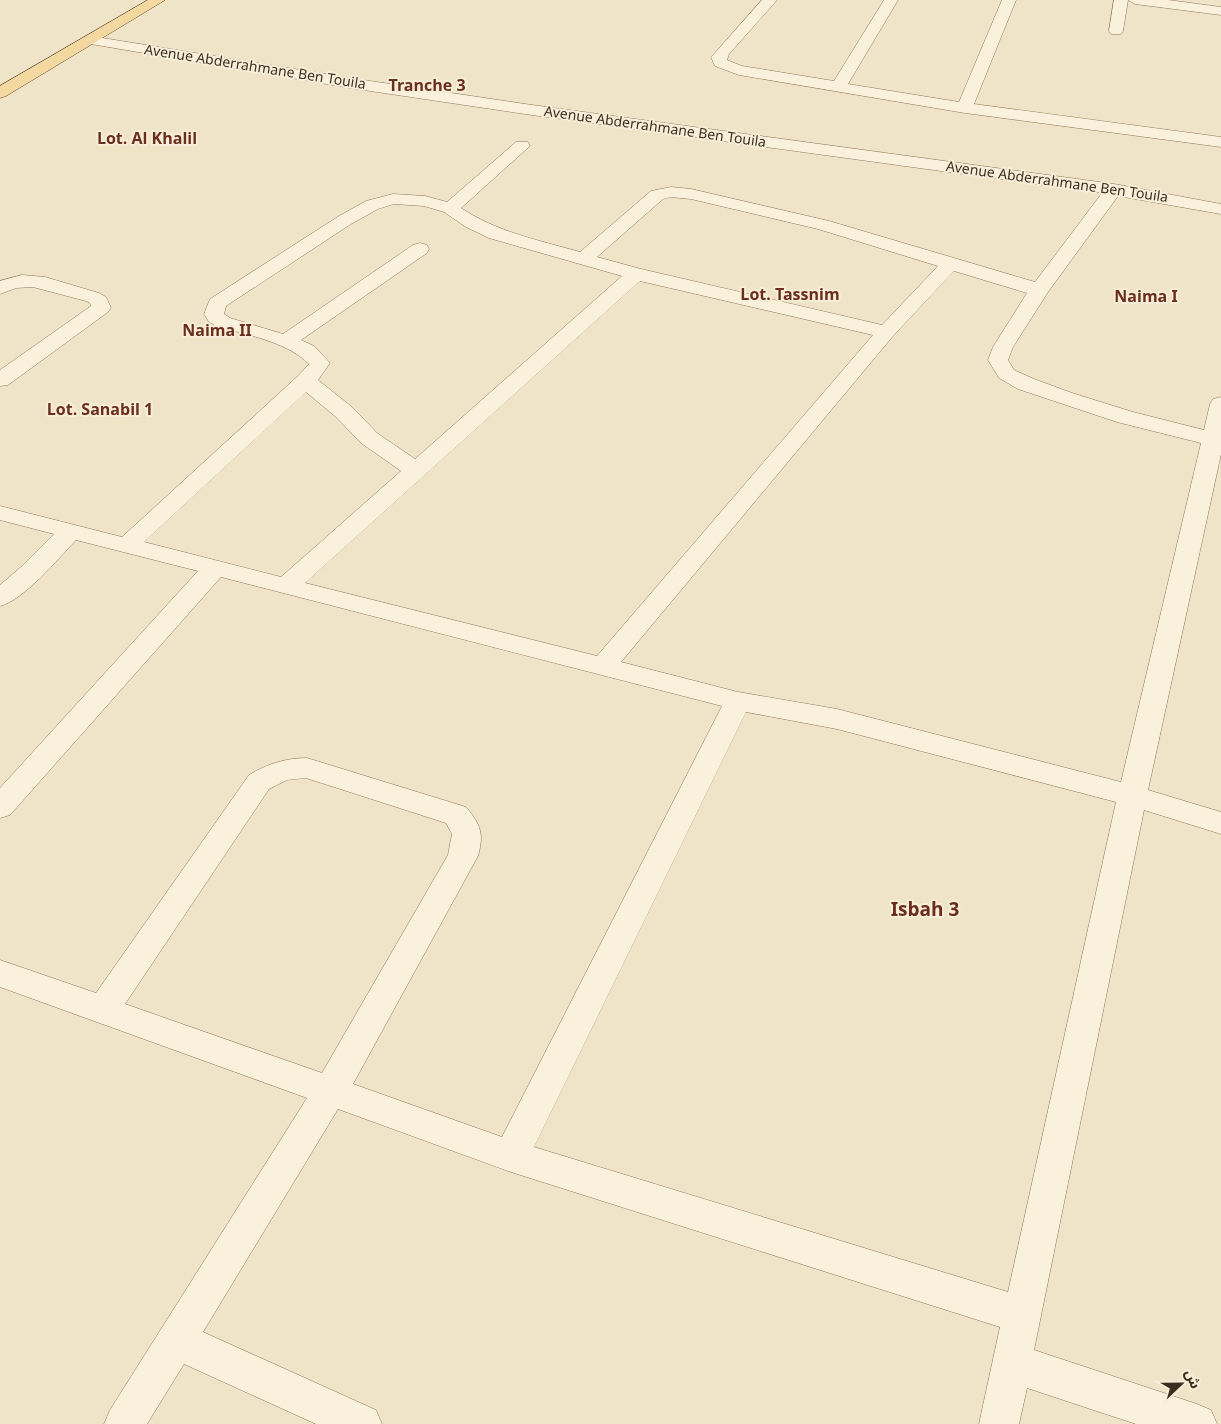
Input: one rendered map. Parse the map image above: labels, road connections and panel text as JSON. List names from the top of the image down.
{
  "streets": {
    "street": ["Avenue Abderrahmane Ben Touila"]
  },
  "districts": [
    "Tranche 3",
    "Lot. Al Khalil",
    "Lot. Tassnim",
    "Naima I",
    "Naima II",
    "Lot. Sanabil 1",
    "Isbah 3"
  ],
  "north": "right"
}
